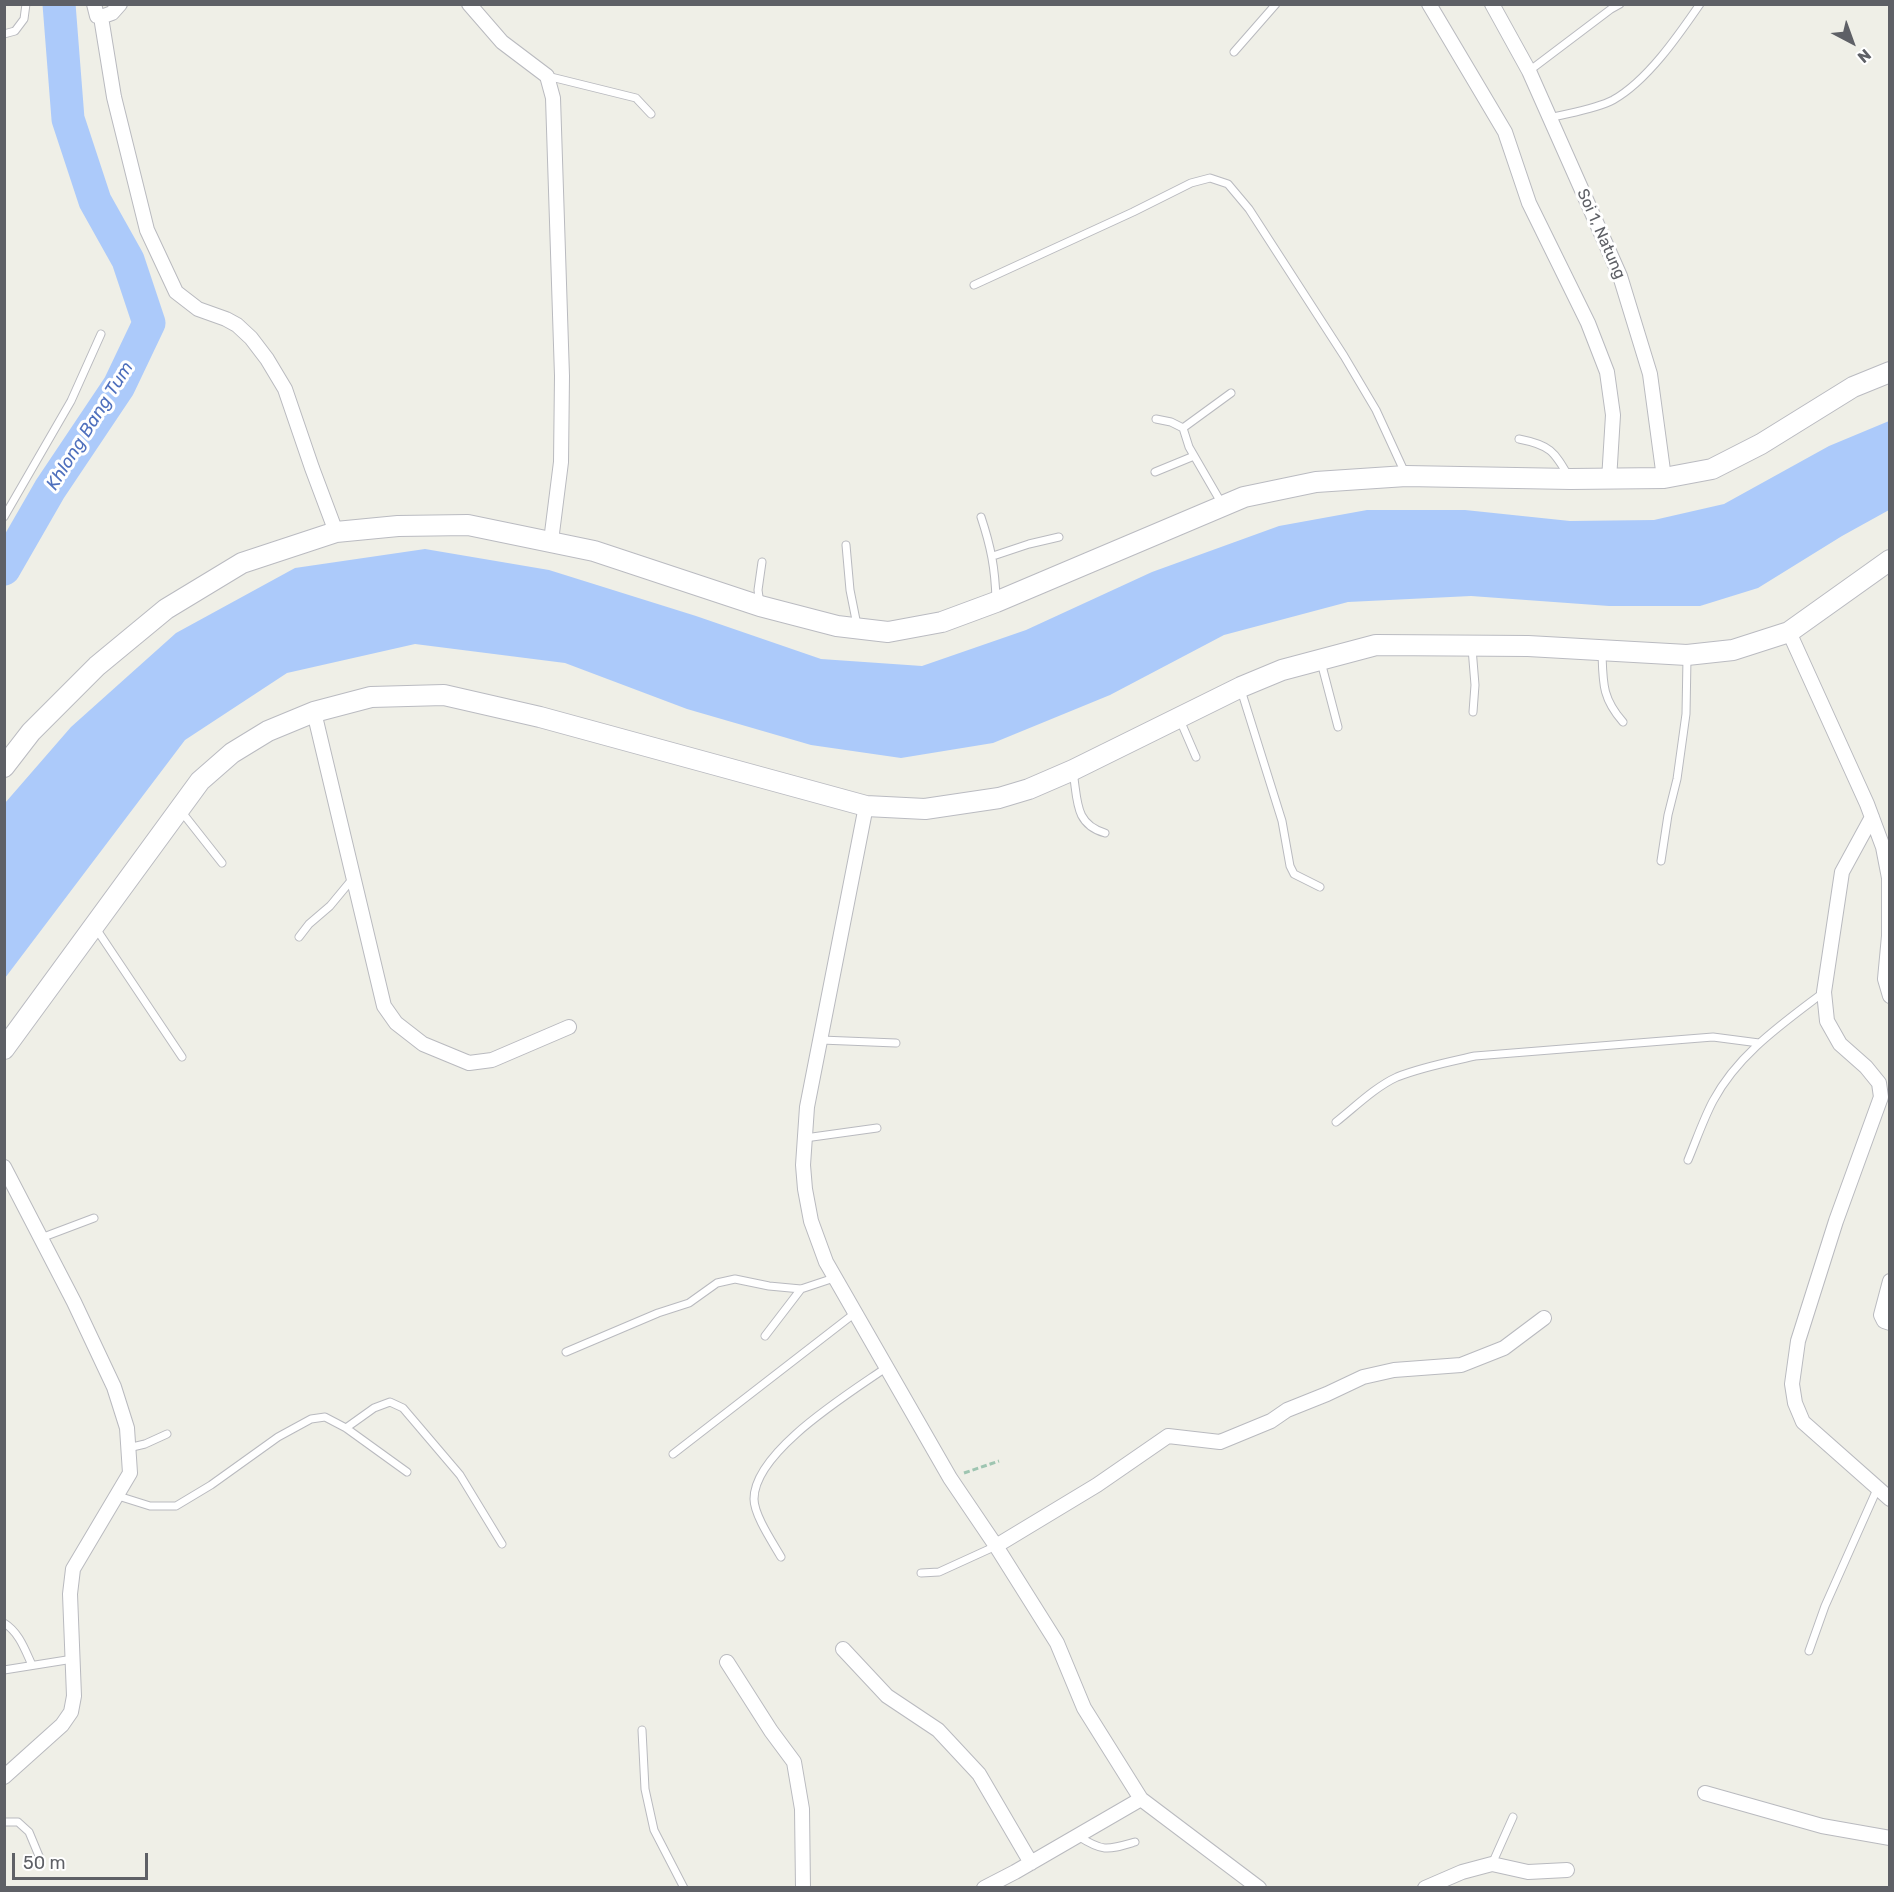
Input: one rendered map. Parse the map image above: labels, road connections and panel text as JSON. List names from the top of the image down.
{
  "streets": {
    "street": ["Soi 1, Natung"]
  },
  "water": ["Khlong Bang Tum"],
  "scale_bar": "50 m",
  "north": "bottom right"
}
